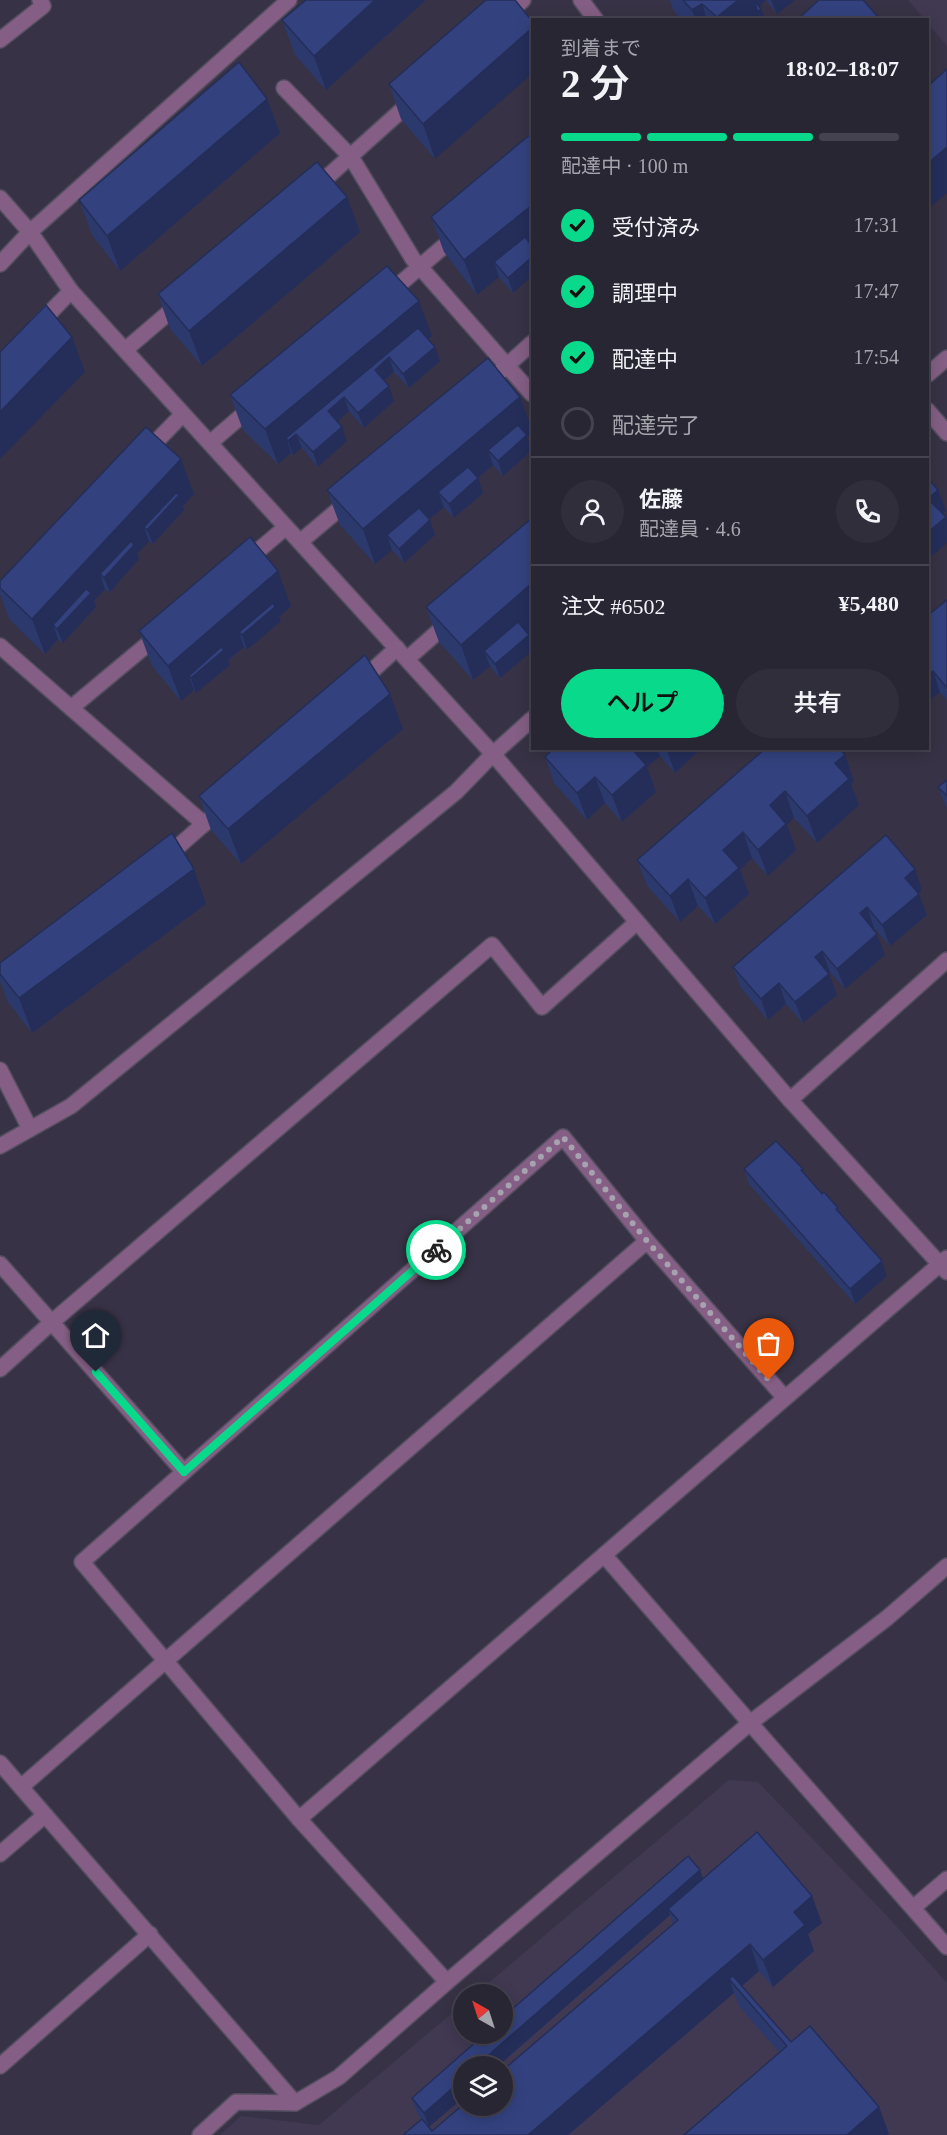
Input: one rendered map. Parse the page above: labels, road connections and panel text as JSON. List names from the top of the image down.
{
  "north": "top left",
  "page": {
    "heading": ["2 分", "到着まで", "18:02–18:07"],
    "panel": [
      "佐藤",
      "配達員 · 4.6",
      "注文 #6502",
      "¥5,480"
    ],
    "bar": "配達中 · 100 m",
    "list": [
      ["受付済み", "17:31"],
      ["調理中", "17:47"],
      ["配達中", "17:54"],
      "配達完了"
    ],
    "buttons": ["ヘルプ", "共有"]
  }
}
